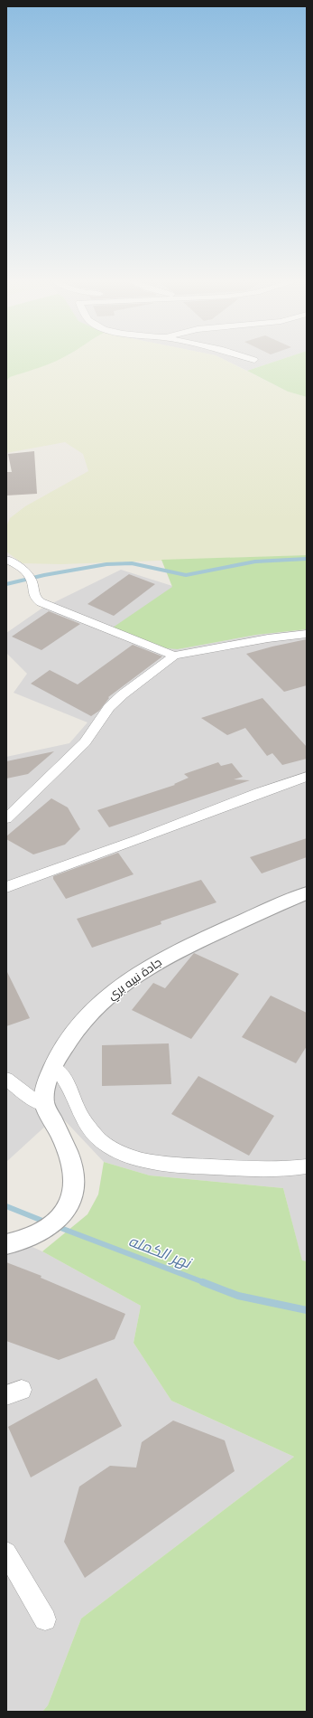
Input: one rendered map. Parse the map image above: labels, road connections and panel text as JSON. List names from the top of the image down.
{
  "streets": {
    "street": ["جادة نبيه بري"]
  },
  "water": ["نهر الكمله"]
}
